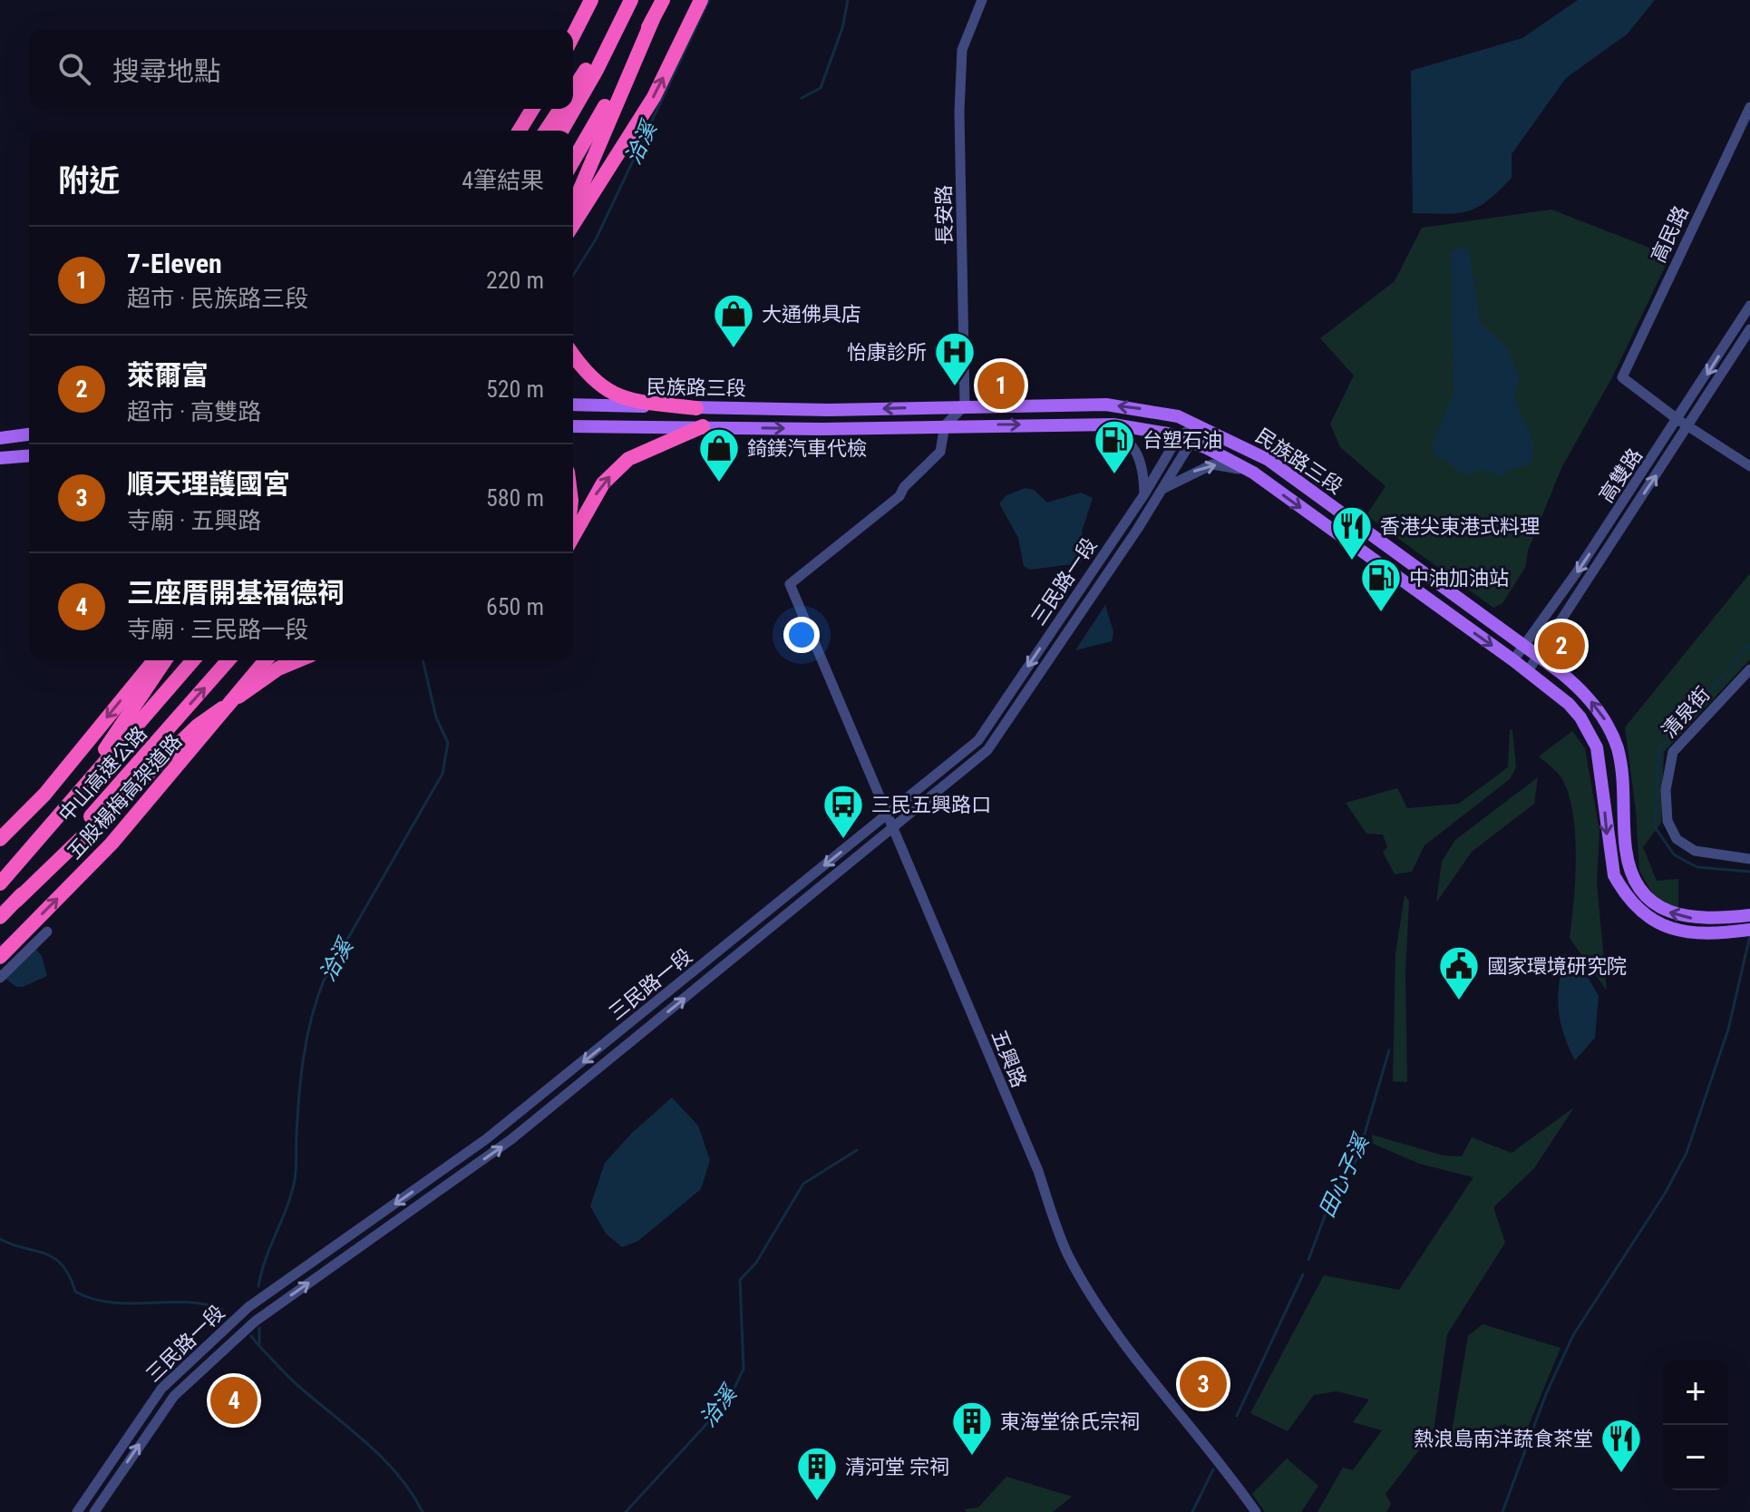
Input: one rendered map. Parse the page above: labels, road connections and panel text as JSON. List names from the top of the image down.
{
  "streets": {
    "highway": ["中山高速公路", "五股楊梅高架道路"],
    "main road": ["民族路三段"],
    "street": [
      "長安路",
      "高民路",
      "高雙路",
      "三民路一段",
      "清泉街",
      "五興路"
    ]
  },
  "crossings": [
    ["長安路", "民族路三段"],
    ["高民路", "高雙路"],
    ["民族路三段", "高雙路"],
    ["民族路三段", "三民路一段"],
    ["民族路三段", "五興路"],
    ["三民路一段", "五興路"]
  ],
  "water": ["洽溪", "田心子溪"],
  "places": {
    "shop": ["大通佛具店", "錡鎂汽車代檢"],
    "hospital": ["怡康診所"],
    "fuel station": ["台塑石油", "中油加油站"],
    "restaurant": ["香港尖東港式料理", "熱浪島南洋蔬食茶堂"],
    "bus stop": ["三民五興路口"],
    "public building": ["國家環境研究院"],
    "building": ["東海堂徐氏宗祠", "清河堂 宗祠"]
  },
  "page": {
    "search": "搜尋地點",
    "heading": ["附近", "4筆結果"],
    "list": [
      {
        "mark": "1",
        "name": "7-Eleven",
        "note": "超市 · 民族路三段",
        "value": "220 m"
      },
      {
        "mark": "2",
        "name": "萊爾富",
        "note": "超市 · 高雙路",
        "value": "520 m"
      },
      {
        "mark": "3",
        "name": "順天理護國宮",
        "note": "寺廟 · 五興路",
        "value": "580 m"
      },
      {
        "mark": "4",
        "name": "三座厝開基福德祠",
        "note": "寺廟 · 三民路一段",
        "value": "650 m"
      }
    ],
    "pins": [
      "1",
      "2",
      "3",
      "4"
    ],
    "map_buttons": ["+", "−"]
  }
}
